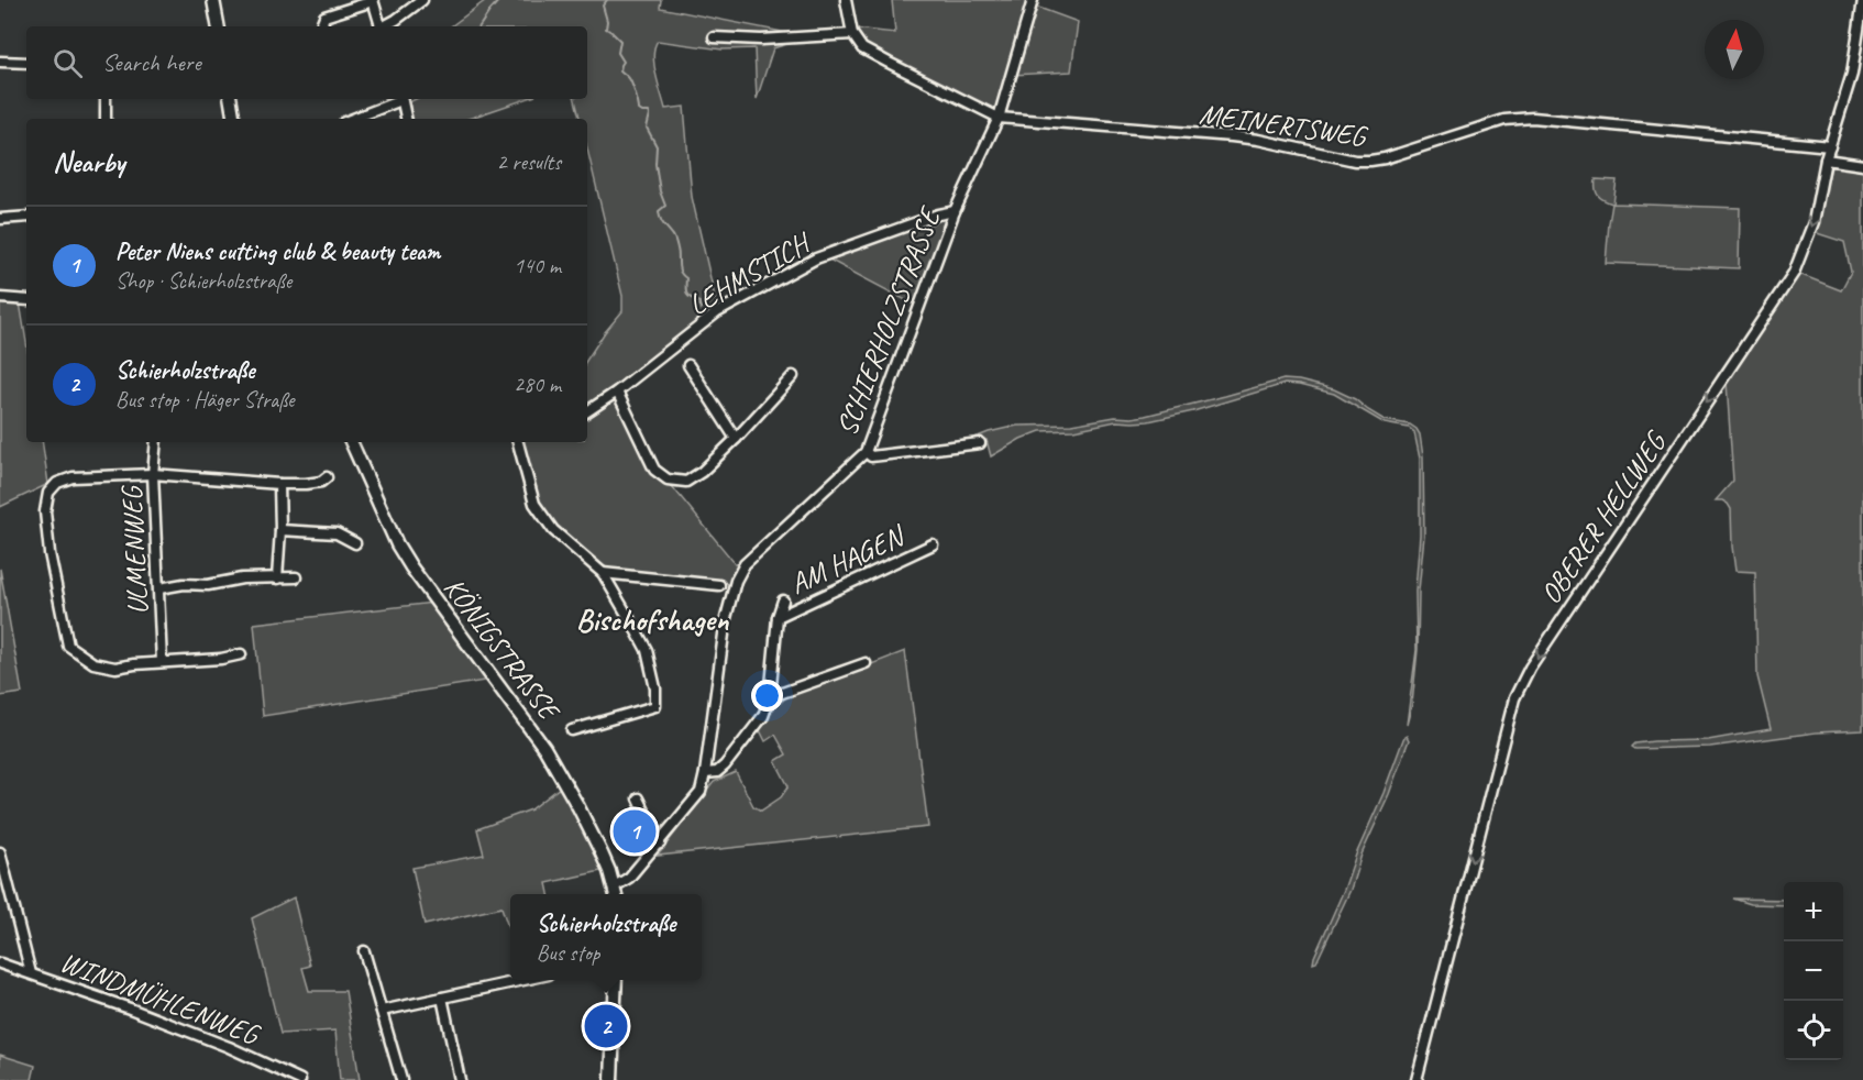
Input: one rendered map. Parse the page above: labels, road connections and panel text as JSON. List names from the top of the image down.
{
  "streets": {
    "main road": ["KÖNIGSTRASSE"],
    "street": [
      "MEINERTSWEG",
      "LEHMSTICH",
      "SCHIERHOLZSTRASSE",
      "OBERER HELLWEG",
      "ULMENWEG",
      "AM HAGEN",
      "WINDMÜHLENWEG"
    ]
  },
  "crossings": [
    ["MEINERTSWEG", "SCHIERHOLZSTRASSE"],
    ["MEINERTSWEG", "OBERER HELLWEG"],
    ["LEHMSTICH", "SCHIERHOLZSTRASSE"],
    ["SCHIERHOLZSTRASSE", "AM HAGEN"],
    ["SCHIERHOLZSTRASSE", "KÖNIGSTRASSE"]
  ],
  "one_way": ["OBERER HELLWEG"],
  "districts": ["Bischofshagen"],
  "north": "top",
  "page": {
    "search": "Search here",
    "heading": ["Nearby", "2 results"],
    "list": [
      {
        "mark": "1",
        "name": "Peter Niens cutting club & beauty team",
        "note": "Shop · Schierholzstraße",
        "value": "140 m"
      },
      {
        "mark": "2",
        "name": "Schierholzstraße",
        "note": "Bus stop · Häger Straße",
        "value": "280 m"
      }
    ],
    "pins": ["1", "2"],
    "map_buttons": ["+", "−"],
    "popup": ["Schierholzstraße", "Bus stop"]
  }
}
